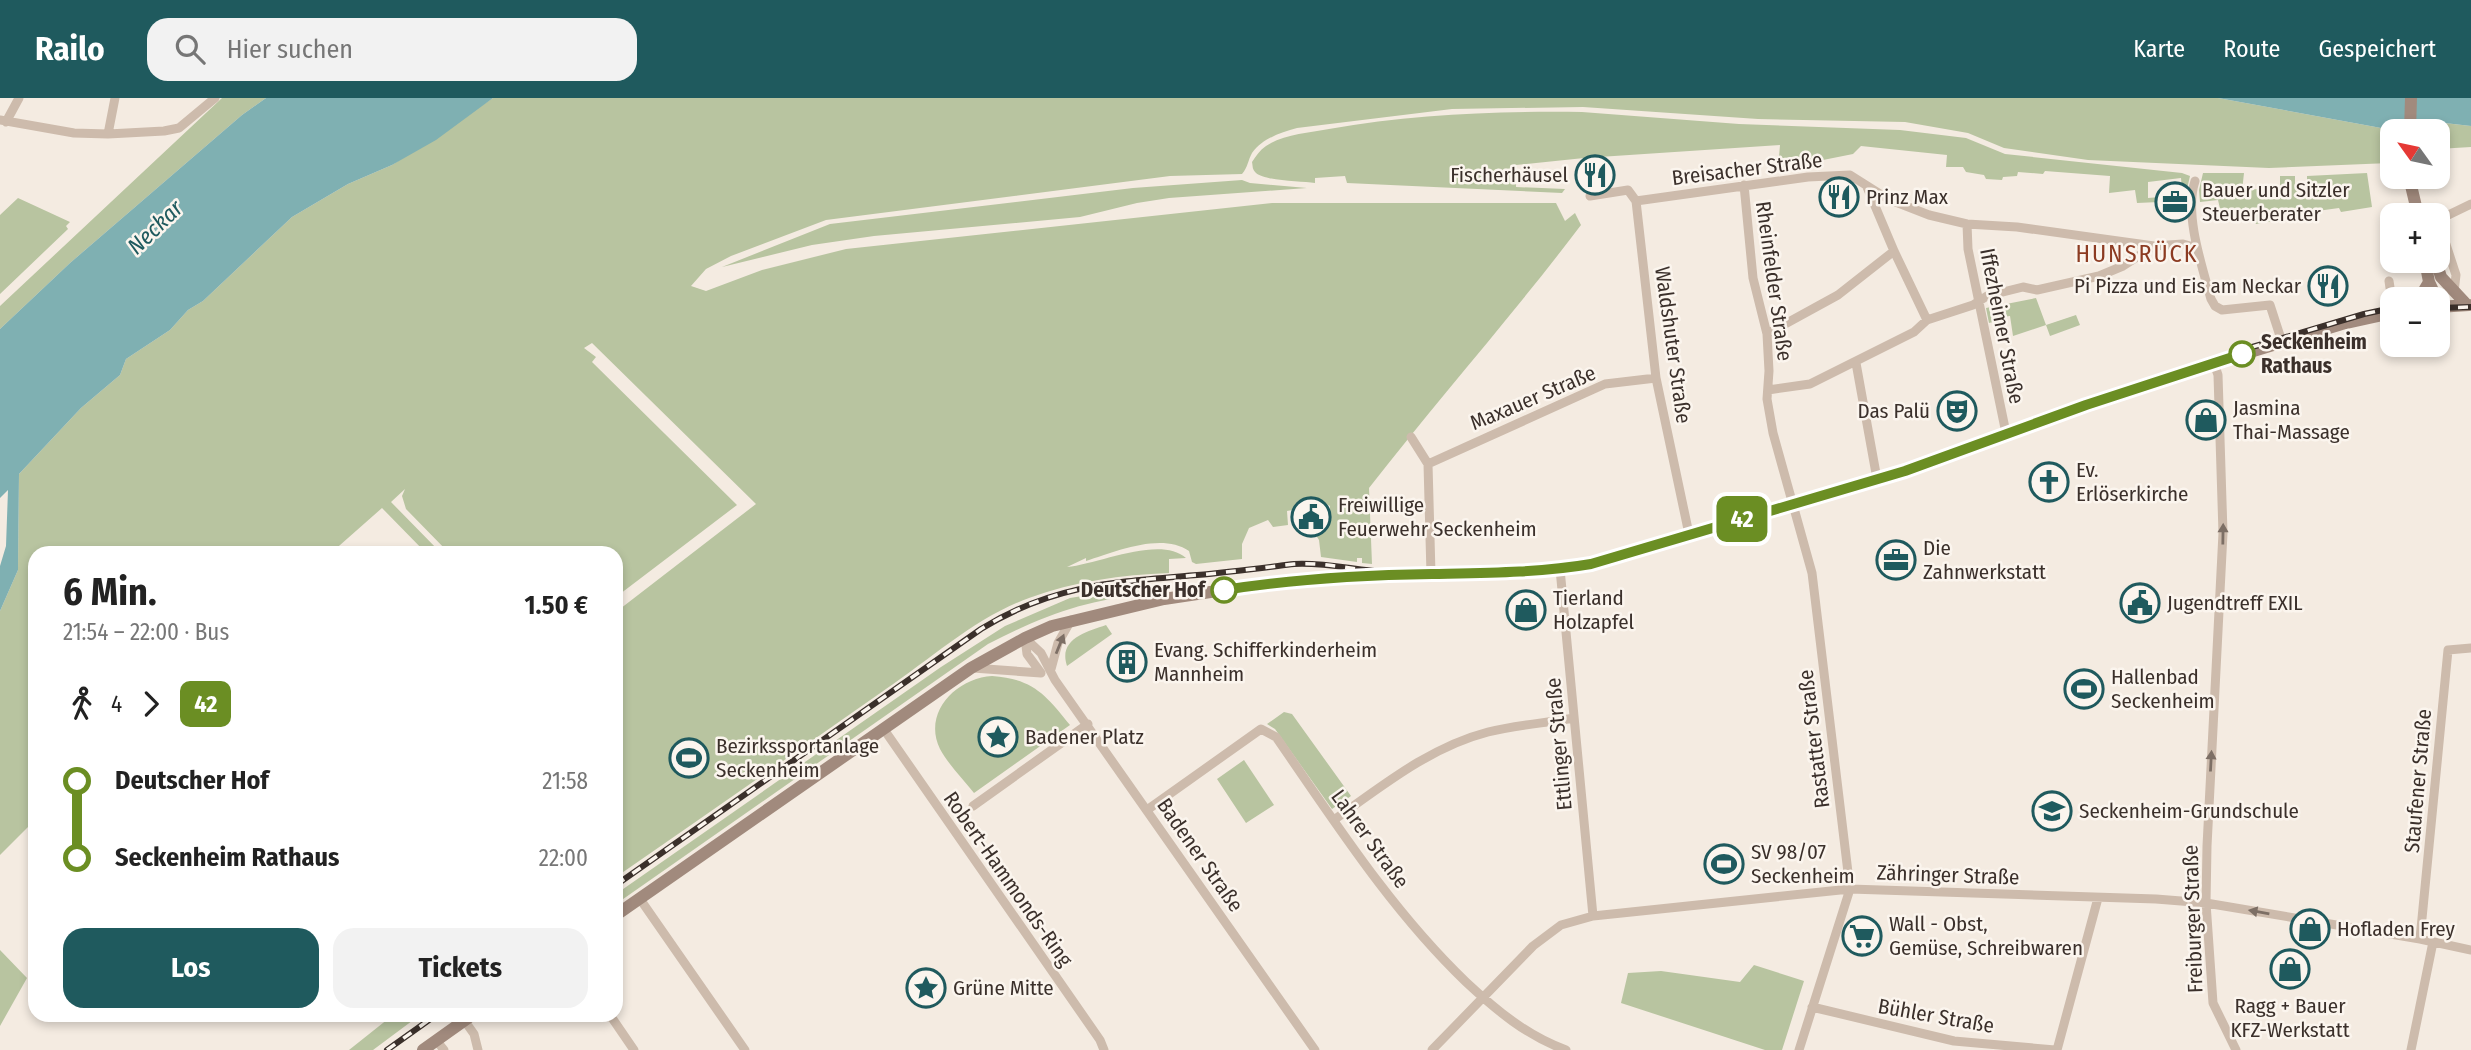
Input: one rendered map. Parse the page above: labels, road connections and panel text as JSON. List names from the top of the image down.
{
  "streets": {
    "street": [
      "Breisacher Straße",
      "Rheinfelder Straße",
      "Iffezheimer Straße",
      "Waldshuter Straße",
      "Maxauer Straße",
      "Rastatter Straße",
      "Ettlinger Straße",
      "Staufener Straße",
      "Lahrer Straße",
      "Badener Straße",
      "Zähringer Straße",
      "Robert-Hammonds-Ring",
      "Freiburger Straße",
      "Bühler Straße"
    ]
  },
  "crossings": [
    ["Breisacher Straße", "Rheinfelder Straße"],
    ["Breisacher Straße", "Iffezheimer Straße"],
    ["Breisacher Straße", "Waldshuter Straße"],
    ["Rheinfelder Straße", "Rastatter Straße"],
    ["Waldshuter Straße", "Maxauer Straße"],
    ["Rastatter Straße", "Zähringer Straße"],
    ["Rastatter Straße", "Bühler Straße"],
    ["Ettlinger Straße", "Zähringer Straße"],
    ["Staufener Straße", "Zähringer Straße"],
    ["Lahrer Straße", "Badener Straße"],
    ["Lahrer Straße", "Zähringer Straße"],
    ["Zähringer Straße", "Freiburger Straße"]
  ],
  "one_way": ["Freiburger Straße"],
  "districts": ["HUNSRÜCK"],
  "water": ["Neckar"],
  "places": {
    "restaurant": ["Fischerhäusel", "Prinz Max", "Pi Pizza und Eis am Neckar"],
    "office": ["Bauer und Sitzler Steuerberater", "Die Zahnwerkstatt"],
    "other": ["Seckenheim Rathaus", "Deutscher Hof"],
    "theatre": ["Das Palü"],
    "shop": [
      "Jasmina Thai-Massage",
      "Tierland Holzapfel",
      "Hofladen Frey",
      "Ragg + Bauer KFZ-Werkstatt"
    ],
    "church": ["Ev. Erlöserkirche"],
    "public building": ["Freiwillige Feuerwehr Seckenheim", "Jugendtreff EXIL"],
    "building": ["Evang. Schifferkinderheim Mannheim"],
    "sports": ["Hallenbad Seckenheim", "Bezirkssportanlage Seckenheim", "SV 98/07 Seckenheim"],
    "place": ["Badener Platz", "Grüne Mitte"],
    "school or university": ["Seckenheim-Grundschule"],
    "supermarket": ["Wall - Obst, Gemüse, Schreibwaren"]
  },
  "lines": ["bus line 42"],
  "north": "top left",
  "page": {
    "header": "Railo",
    "search": "Hier suchen",
    "nav": ["Karte", "Route", "Gespeichert"],
    "on_map": "42",
    "map_buttons": ["+", "−"],
    "heading": ["6 Min.", "21:54 – 22:00 · Bus", "1.50 €"],
    "legs": ["4", "42"],
    "list": [
      {
        "name": "Deutscher Hof",
        "value": "21:58"
      },
      {
        "name": "Seckenheim Rathaus",
        "value": "22:00"
      }
    ],
    "buttons": ["Los", "Tickets"]
  }
}
